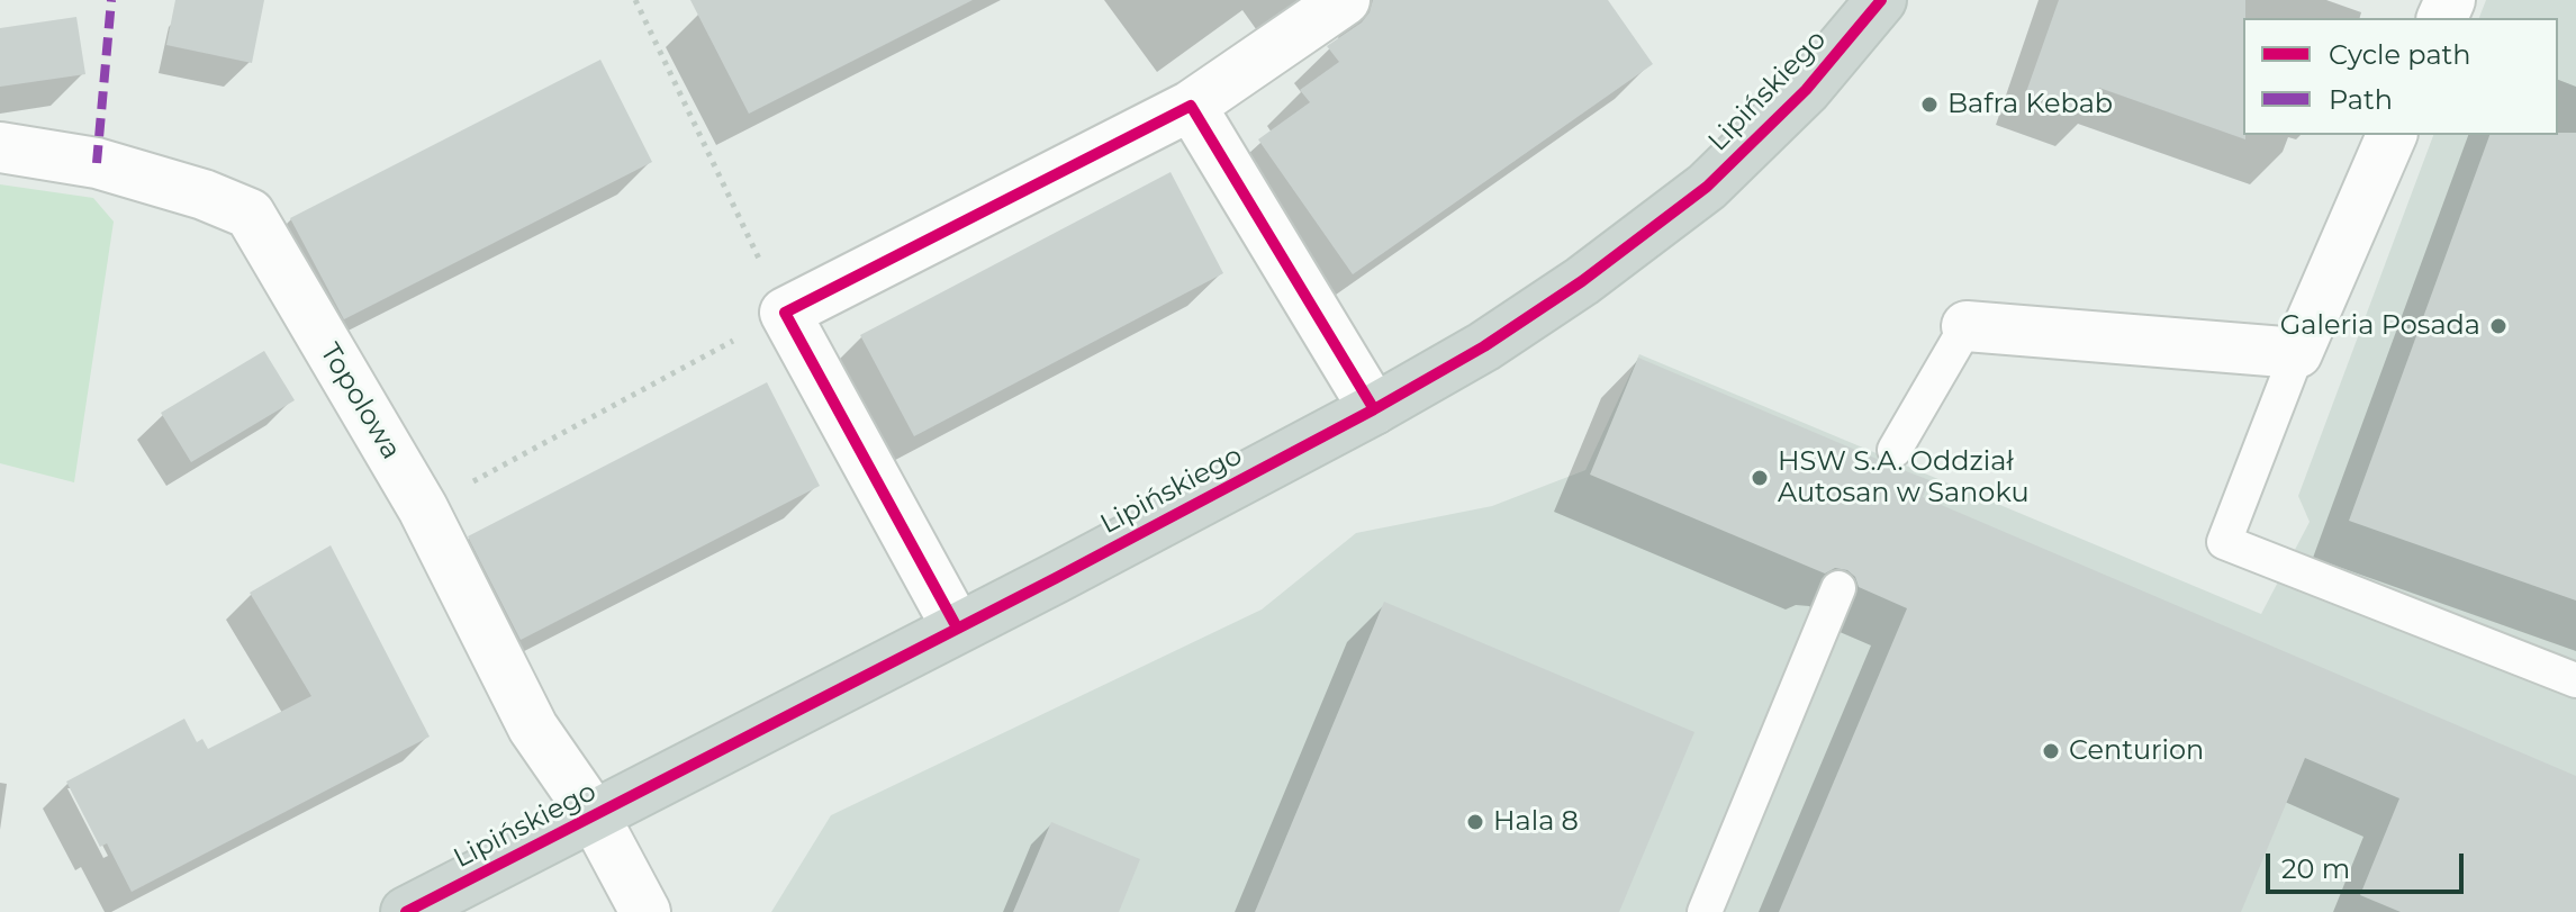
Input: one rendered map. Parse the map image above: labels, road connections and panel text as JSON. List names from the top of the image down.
{
  "streets": {
    "main road": ["Lipińskiego"],
    "street": ["Topolowa"]
  },
  "crossings": [
    ["Lipińskiego", "Topolowa"]
  ],
  "places": [
    "Bafra Kebab",
    "Galeria Posada",
    "HSW S.A. Oddział Autosan w Sanoku",
    "Centurion",
    "Hala 8"
  ],
  "legend": ["Cycle path", "Path"],
  "scale_bar": "20 m"
}
